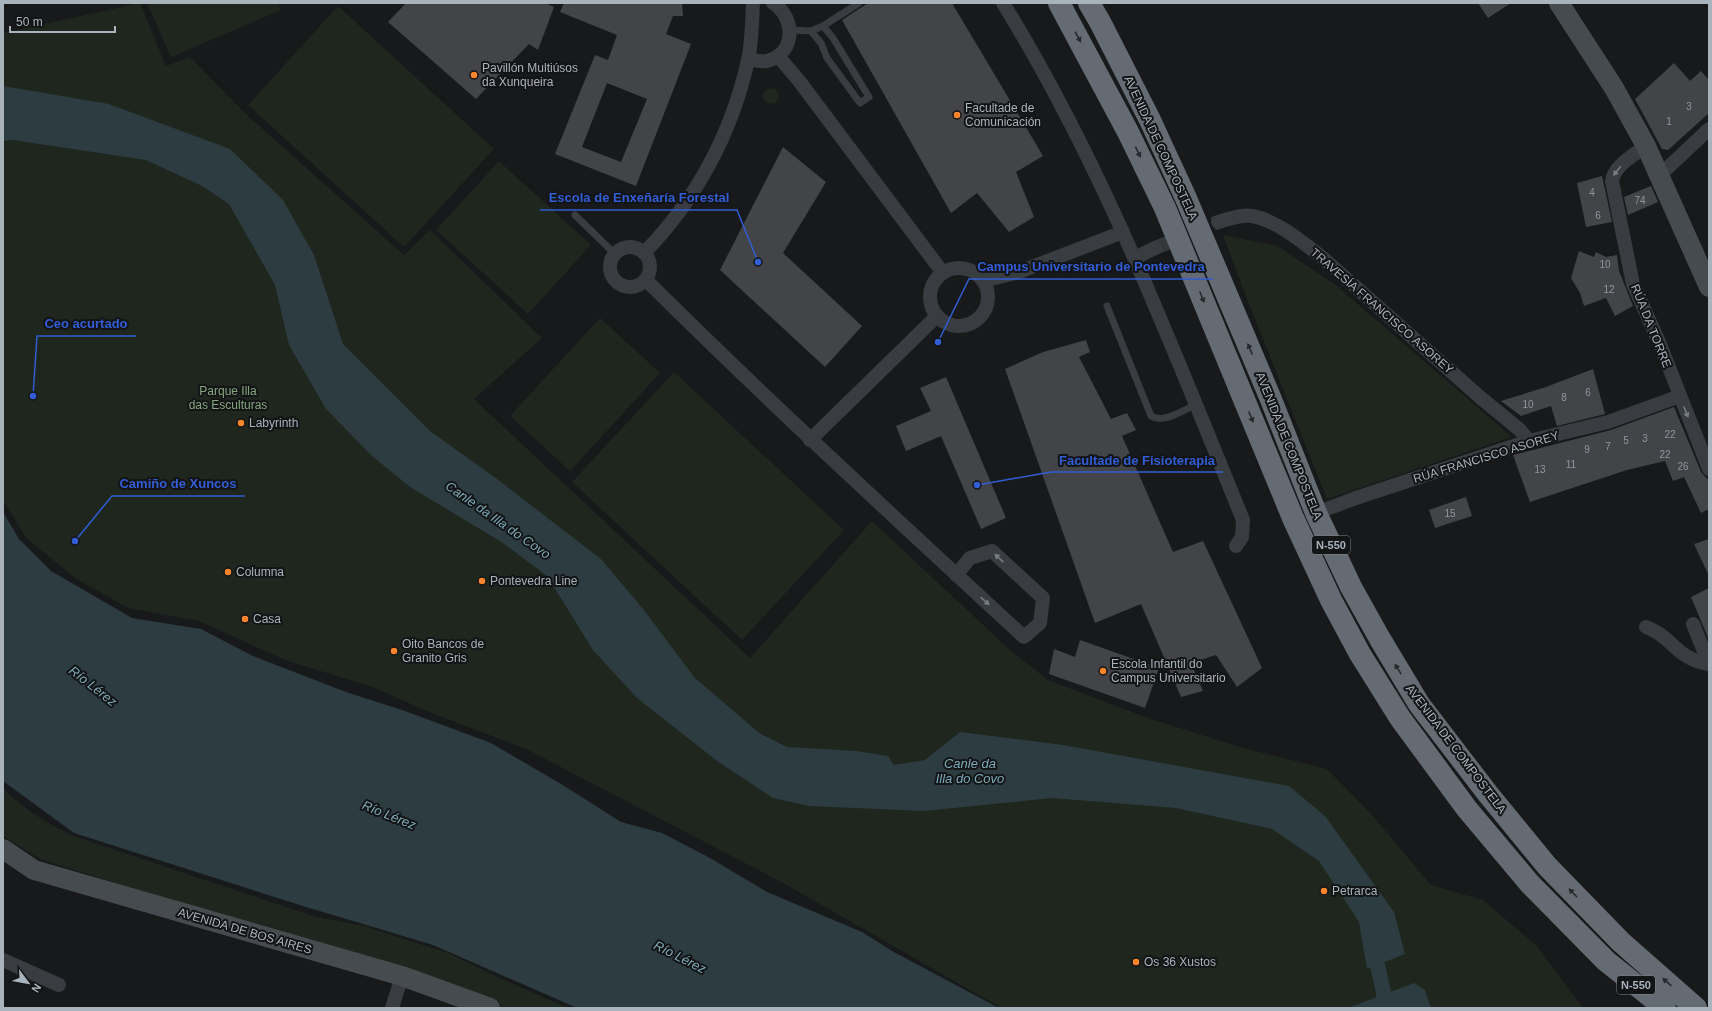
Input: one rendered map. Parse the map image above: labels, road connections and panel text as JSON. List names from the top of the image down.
{
  "streets": {
    "highway": ["AVENIDA DE COMPOSTELA", "N-550"],
    "street": [
      "TRAVESÍA FRANCISCO ASOREY",
      "RÚA DA TORRE",
      "RÚA FRANCISCO ASOREY",
      "AVENIDA DE BOS AIRES"
    ]
  },
  "crossings": [
    ["AVENIDA DE COMPOSTELA", "RÚA FRANCISCO ASOREY"],
    ["TRAVESÍA FRANCISCO ASOREY", "RÚA FRANCISCO ASOREY"],
    ["RÚA DA TORRE", "RÚA FRANCISCO ASOREY"]
  ],
  "water": ["Canle da Illa do Covo", "Río Lérez"],
  "parks": ["Parque Illa das Esculturas"],
  "places": [
    "Pavillón Multiúsos da Xunqueira",
    "Facultade de Comunicación",
    "Escola de Enxeñaría Forestal",
    "Campus Universitario de Pontevedra",
    "Ceo acurtado",
    "Labyrinth",
    "Facultade de Fisioterapia",
    "Camiño de Xuncos",
    "Columna",
    "Pontevedra Line",
    "Casa",
    "Oito Bancos de Granito Gris",
    "Escola Infantil do Campus Universitario",
    "Petrarca",
    "Os 36 Xustos"
  ],
  "house_numbers": [
    "3",
    "1",
    "4",
    "74",
    "6",
    "10",
    "12",
    "6",
    "8",
    "10",
    "22",
    "3",
    "5",
    "7",
    "9",
    "22",
    "11",
    "26",
    "13",
    "15"
  ],
  "scale_bar": "50 m",
  "north": "bottom right"
}
